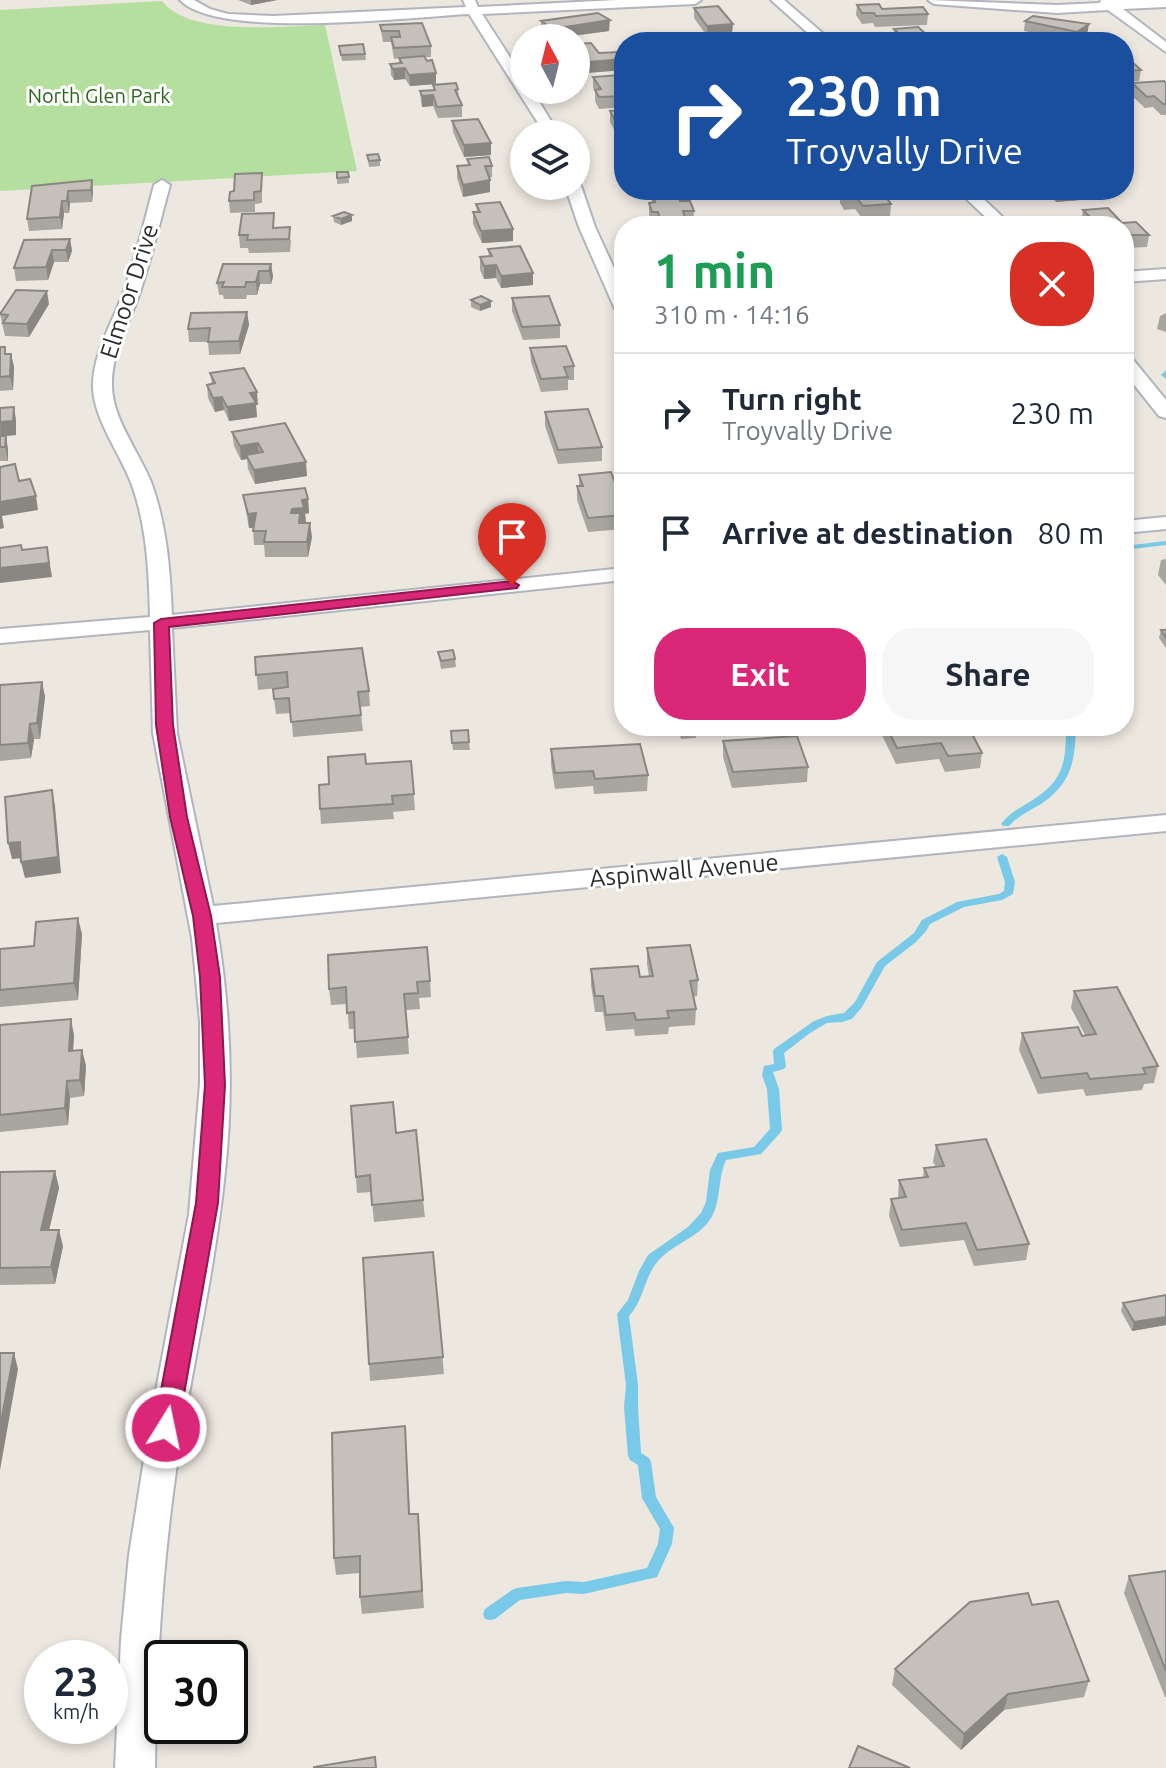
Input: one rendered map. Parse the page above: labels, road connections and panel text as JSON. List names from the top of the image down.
{
  "streets": {
    "street": ["Elmoor Drive", "Aspinwall Avenue"]
  },
  "crossings": [
    ["Elmoor Drive", "Aspinwall Avenue"]
  ],
  "parks": ["North Glen Park"],
  "north": "top",
  "page": {
    "turn": ["230 m", "Troyvally Drive"],
    "heading": ["1 min", "310 m · 14:16"],
    "list": [
      {
        "name": "Turn right",
        "note": "Troyvally Drive",
        "value": "230 m"
      },
      {
        "name": "Arrive at destination",
        "value": "80 m"
      }
    ],
    "buttons": ["Exit", "Share"],
    "speed": "23 km/h",
    "limit": "30"
  }
}
